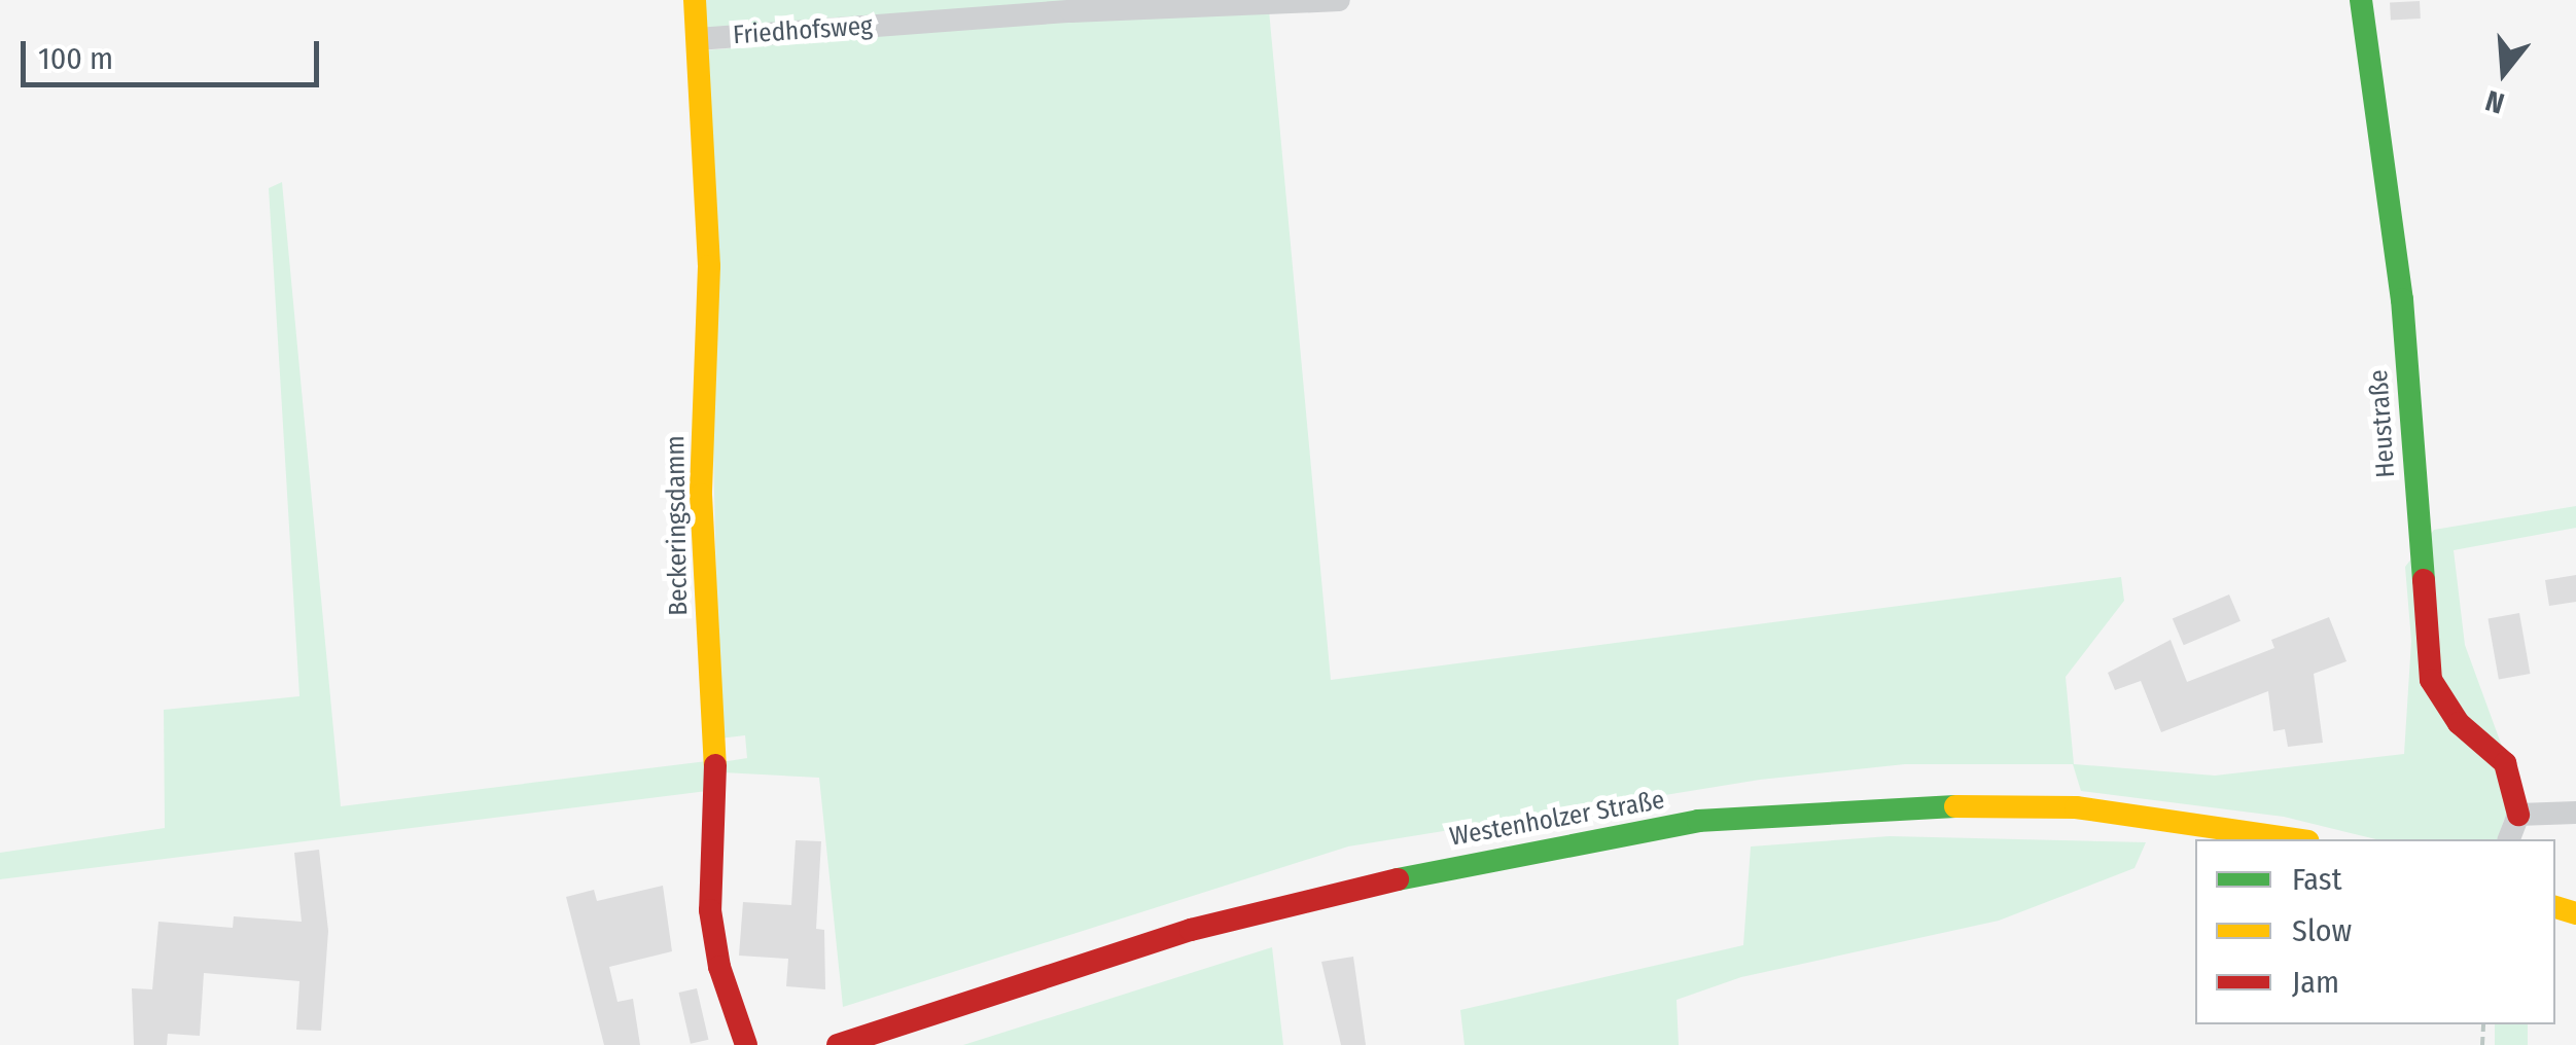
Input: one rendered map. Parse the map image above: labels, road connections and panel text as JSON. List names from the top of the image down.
{
  "streets": {
    "street": [
      "Friedhofsweg",
      "Heustraße",
      "Beckeringsdamm",
      "Westenholzer Straße"
    ]
  },
  "crossings": [
    ["Friedhofsweg", "Beckeringsdamm"]
  ],
  "legend": ["Fast", "Slow", "Jam"],
  "scale_bar": "100 m",
  "north": "bottom"
}
